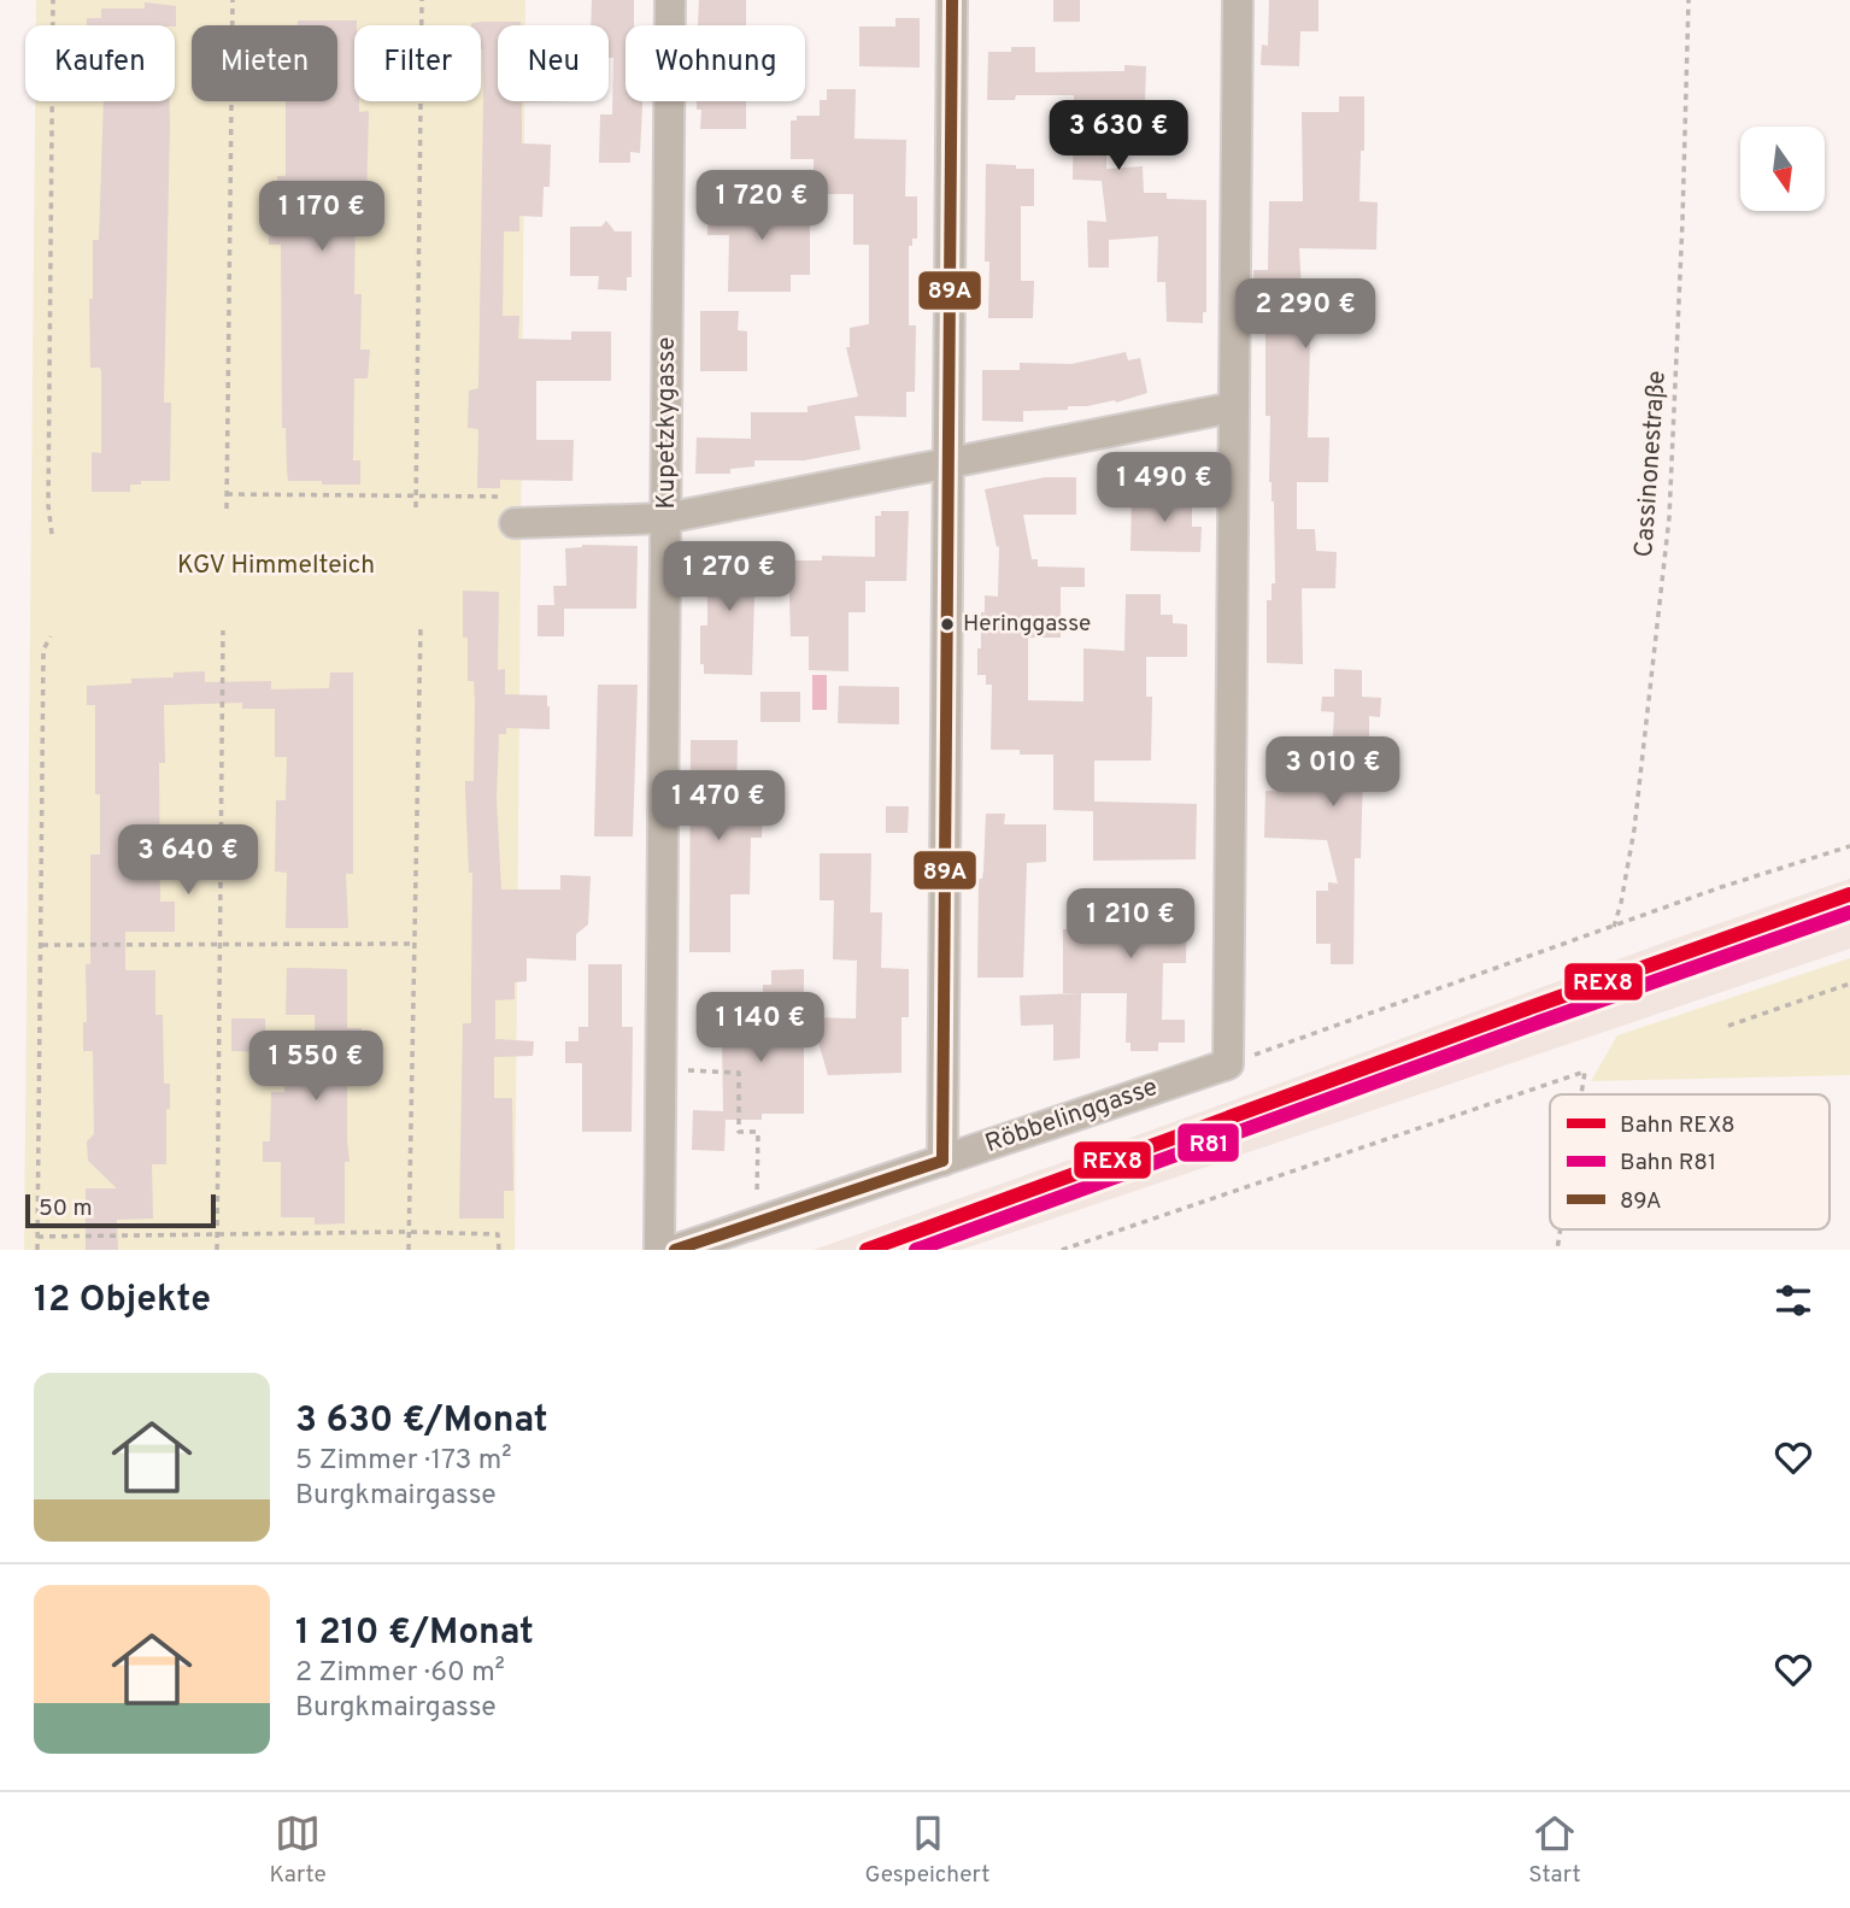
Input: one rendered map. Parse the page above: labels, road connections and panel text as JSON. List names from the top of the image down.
{
  "streets": {
    "street": ["Kupetzkygasse", "Röbbelinggasse"],
    "path": ["Cassinonestraße"]
  },
  "parks": ["KGV Himmelteich"],
  "places": ["Heringgasse"],
  "lines": ["transit line 89A", "rail line REX8", "rail line R81"],
  "legend": ["Bahn REX8", "Bahn R81", "89A"],
  "scale_bar": "50 m",
  "north": "bottom",
  "page": {
    "chip": [
      "Kaufen",
      "Mieten",
      "Filter",
      "Neu",
      "Wohnung"
    ],
    "price": [
      "3 630 €",
      "1 720 €",
      "1 170 €",
      "2 290 €",
      "1 490 €",
      "1 270 €",
      "3 010 €",
      "1 470 €",
      "3 640 €",
      "1 210 €",
      "1 140 €",
      "1 550 €"
    ],
    "scale": "50 m",
    "heading": "12 Objekte",
    "list": [
      {
        "name": "3 630 €/Monat",
        "note": "5 Zimmer · 173 m² · Burgkmairgasse"
      },
      {
        "name": "1 210 €/Monat",
        "note": "2 Zimmer · 60 m² · Burgkmairgasse"
      }
    ],
    "tabs": ["Karte", "Gespeichert", "Start"]
  }
}
